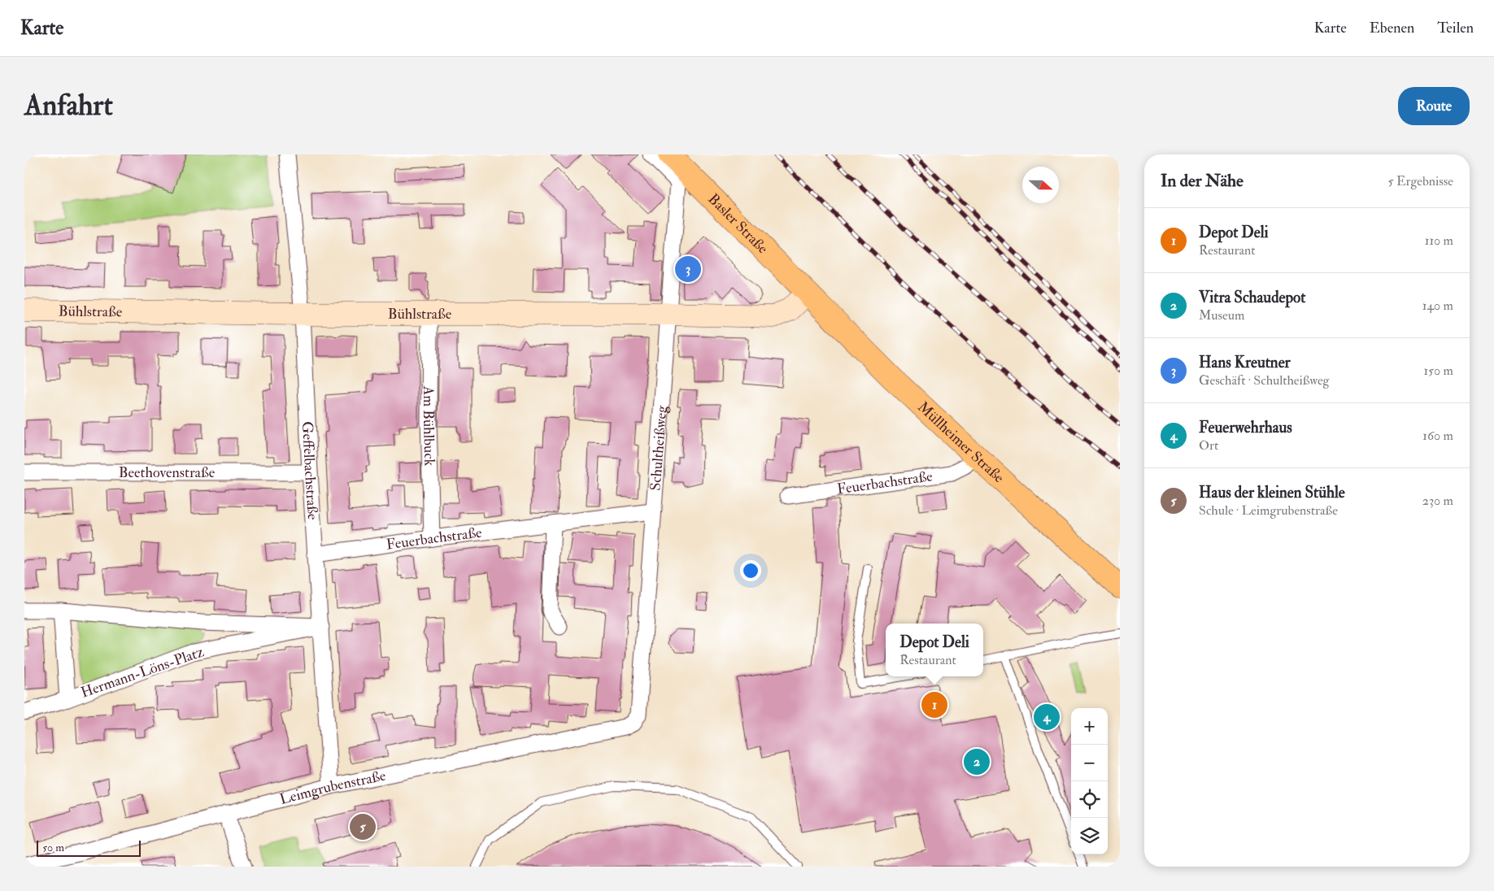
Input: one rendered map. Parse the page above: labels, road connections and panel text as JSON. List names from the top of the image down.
{
  "streets": {
    "main road": ["Basler Straße", "Müllheimer Straße"],
    "street": [
      "Bühlstraße",
      "Am Bühlbuck",
      "Schultheißweg",
      "Geffelbachstraße",
      "Beethovenstraße",
      "Feuerbachstraße",
      "Hermann-Löns-Platz",
      "Leimgrubenstraße"
    ]
  },
  "crossings": [
    ["Basler Straße", "Bühlstraße"],
    ["Basler Straße", "Müllheimer Straße"],
    ["Bühlstraße", "Am Bühlbuck"],
    ["Bühlstraße", "Müllheimer Straße"],
    ["Bühlstraße", "Schultheißweg"],
    ["Bühlstraße", "Geffelbachstraße"],
    ["Am Bühlbuck", "Feuerbachstraße"],
    ["Müllheimer Straße", "Feuerbachstraße"],
    ["Schultheißweg", "Feuerbachstraße"],
    ["Schultheißweg", "Leimgrubenstraße"],
    ["Geffelbachstraße", "Beethovenstraße"],
    ["Geffelbachstraße", "Feuerbachstraße"],
    ["Geffelbachstraße", "Hermann-Löns-Platz"],
    ["Geffelbachstraße", "Leimgrubenstraße"]
  ],
  "scale_bar": "50 m",
  "north": "right",
  "page": {
    "header": "Karte",
    "nav": ["Karte", "Ebenen", "Teilen"],
    "buttons": "Route",
    "title": "Anfahrt",
    "heading": ["In der Nähe", "5 Ergebnisse"],
    "list": [
      {
        "mark": "1",
        "name": "Depot Deli",
        "note": "Restaurant",
        "value": "110 m"
      },
      {
        "mark": "2",
        "name": "Vitra Schaudepot",
        "note": "Museum",
        "value": "140 m"
      },
      {
        "mark": "3",
        "name": "Hans Kreutner",
        "note": "Geschäft · Schultheißweg",
        "value": "150 m"
      },
      {
        "mark": "4",
        "name": "Feuerwehrhaus",
        "note": "Ort",
        "value": "160 m"
      },
      {
        "mark": "5",
        "name": "Haus der kleinen Stühle",
        "note": "Schule · Leimgrubenstraße",
        "value": "230 m"
      }
    ],
    "pins": [
      "3",
      "1",
      "4",
      "2",
      "5"
    ],
    "popup": ["Depot Deli", "Restaurant"],
    "map_buttons": ["+", "−"],
    "scale": "50 m"
  }
}
